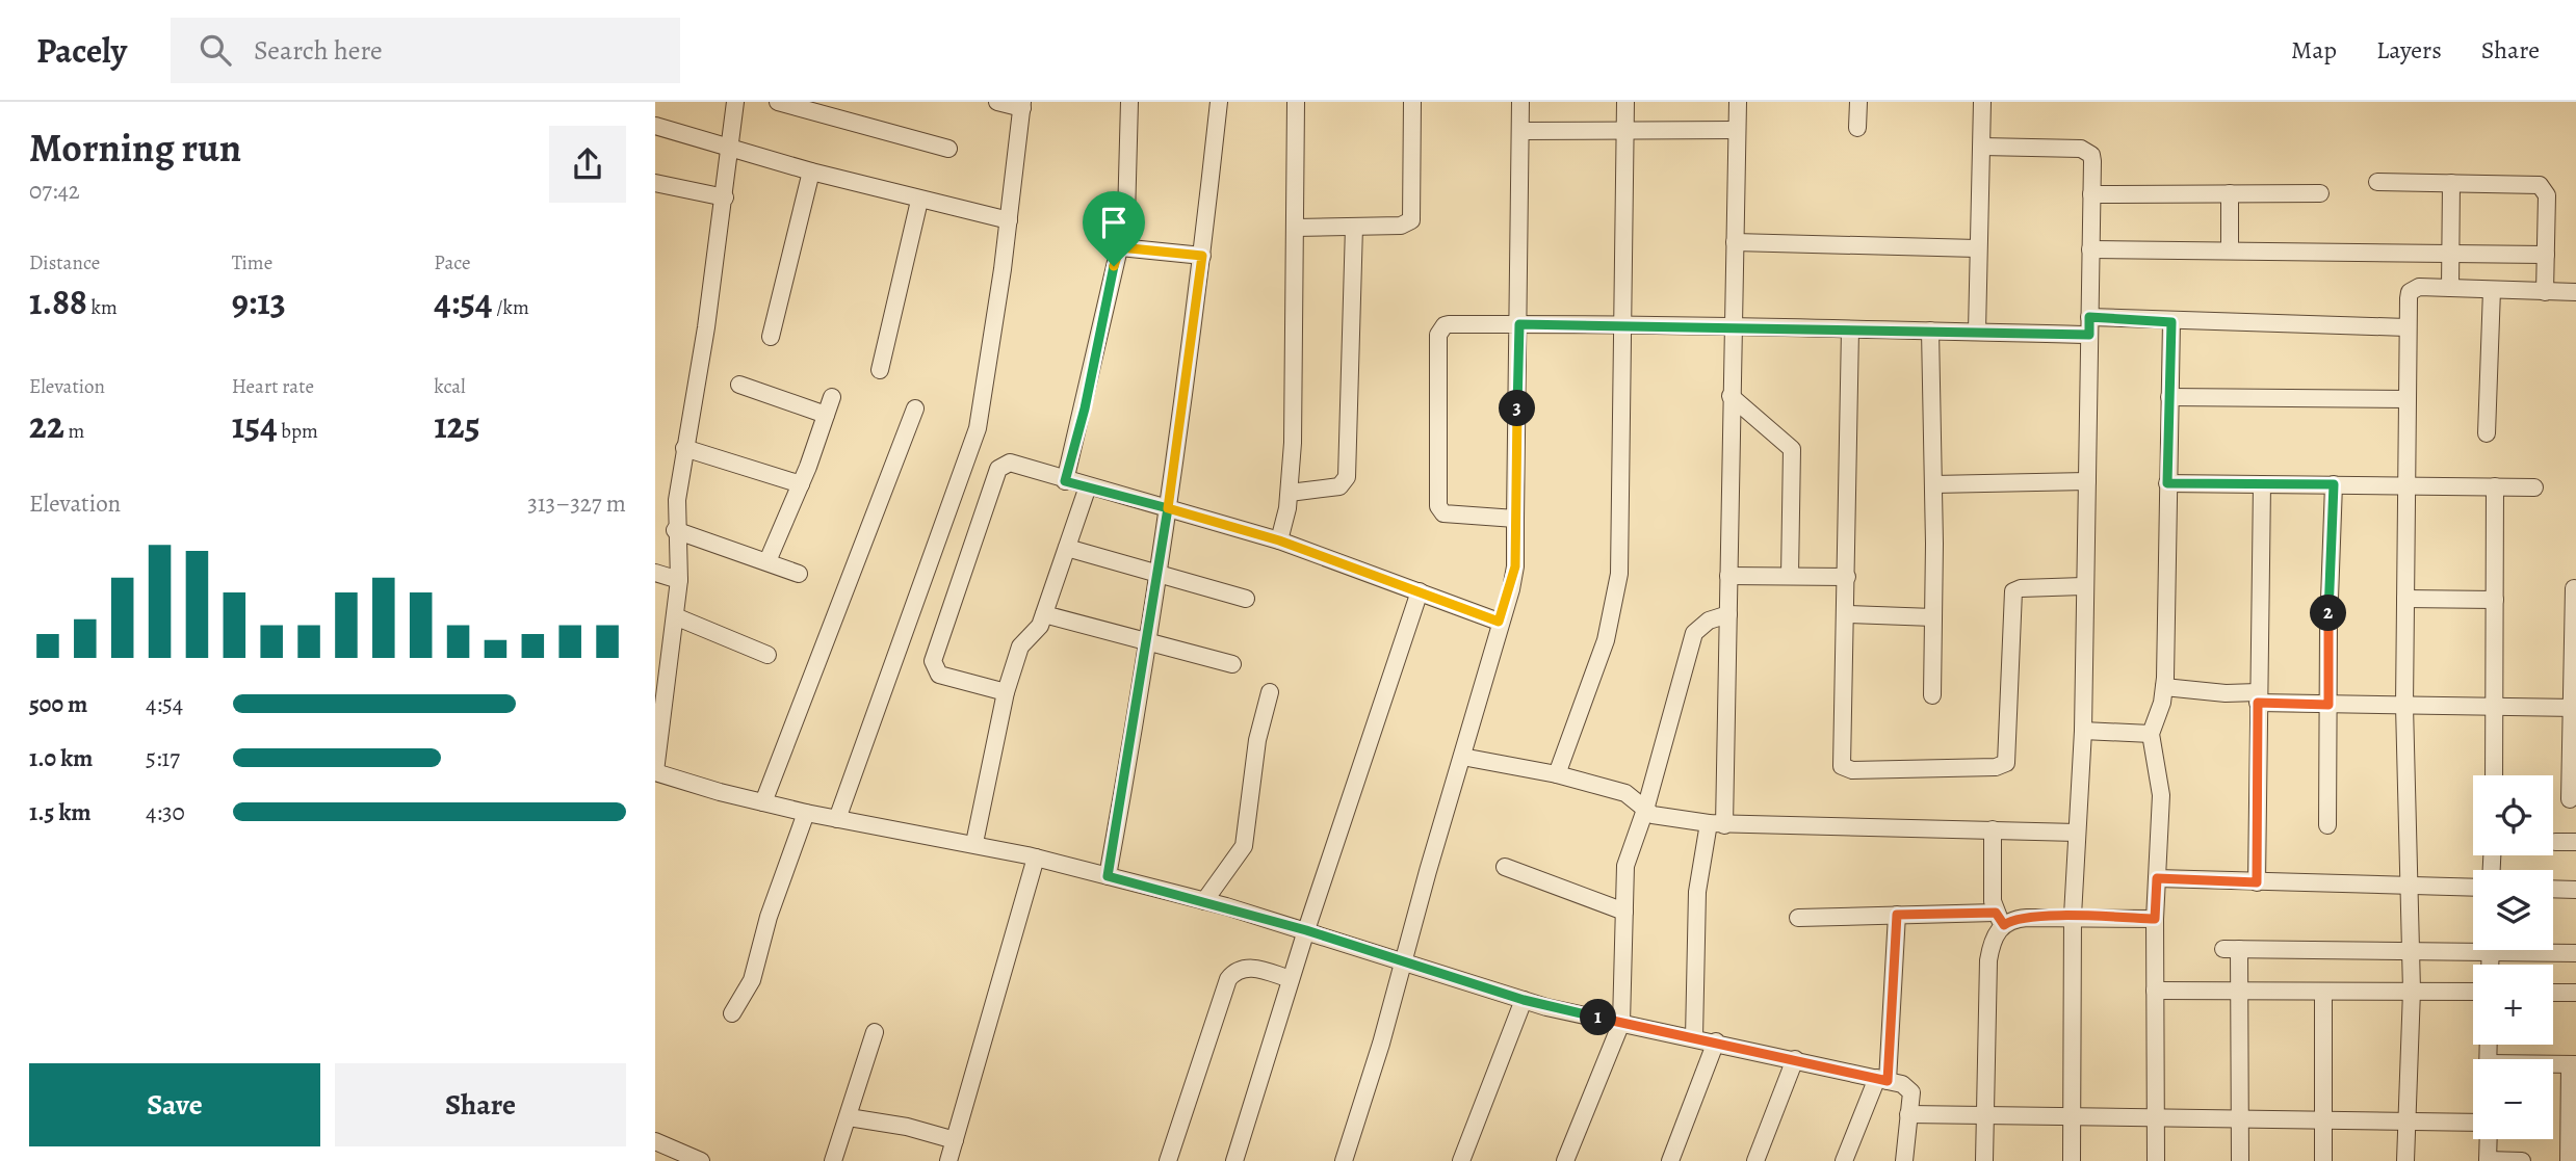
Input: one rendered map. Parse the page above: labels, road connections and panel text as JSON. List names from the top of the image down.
{
  "page": {
    "header": "Pacely",
    "search": "Search here",
    "nav": ["Map", "Layers", "Share"],
    "heading": ["Morning run", "07:42"],
    "stats": [
      ["Distance", "1.88 km"],
      ["Time", "9:13"],
      ["Pace", "4:54 /km"],
      ["Elevation", "22 m"],
      ["Heart rate", "154 bpm"],
      ["kcal", "125"]
    ],
    "pins": ["3", "2", "1"],
    "chart": ["Elevation", "313–327 m"],
    "list": [
      {
        "name": "500 m",
        "note": "4:54"
      },
      {
        "name": "1.0 km",
        "note": "5:17"
      },
      {
        "name": "1.5 km",
        "note": "4:30"
      }
    ],
    "map_buttons": ["+", "−"],
    "buttons": ["Save", "Share"]
  }
}
